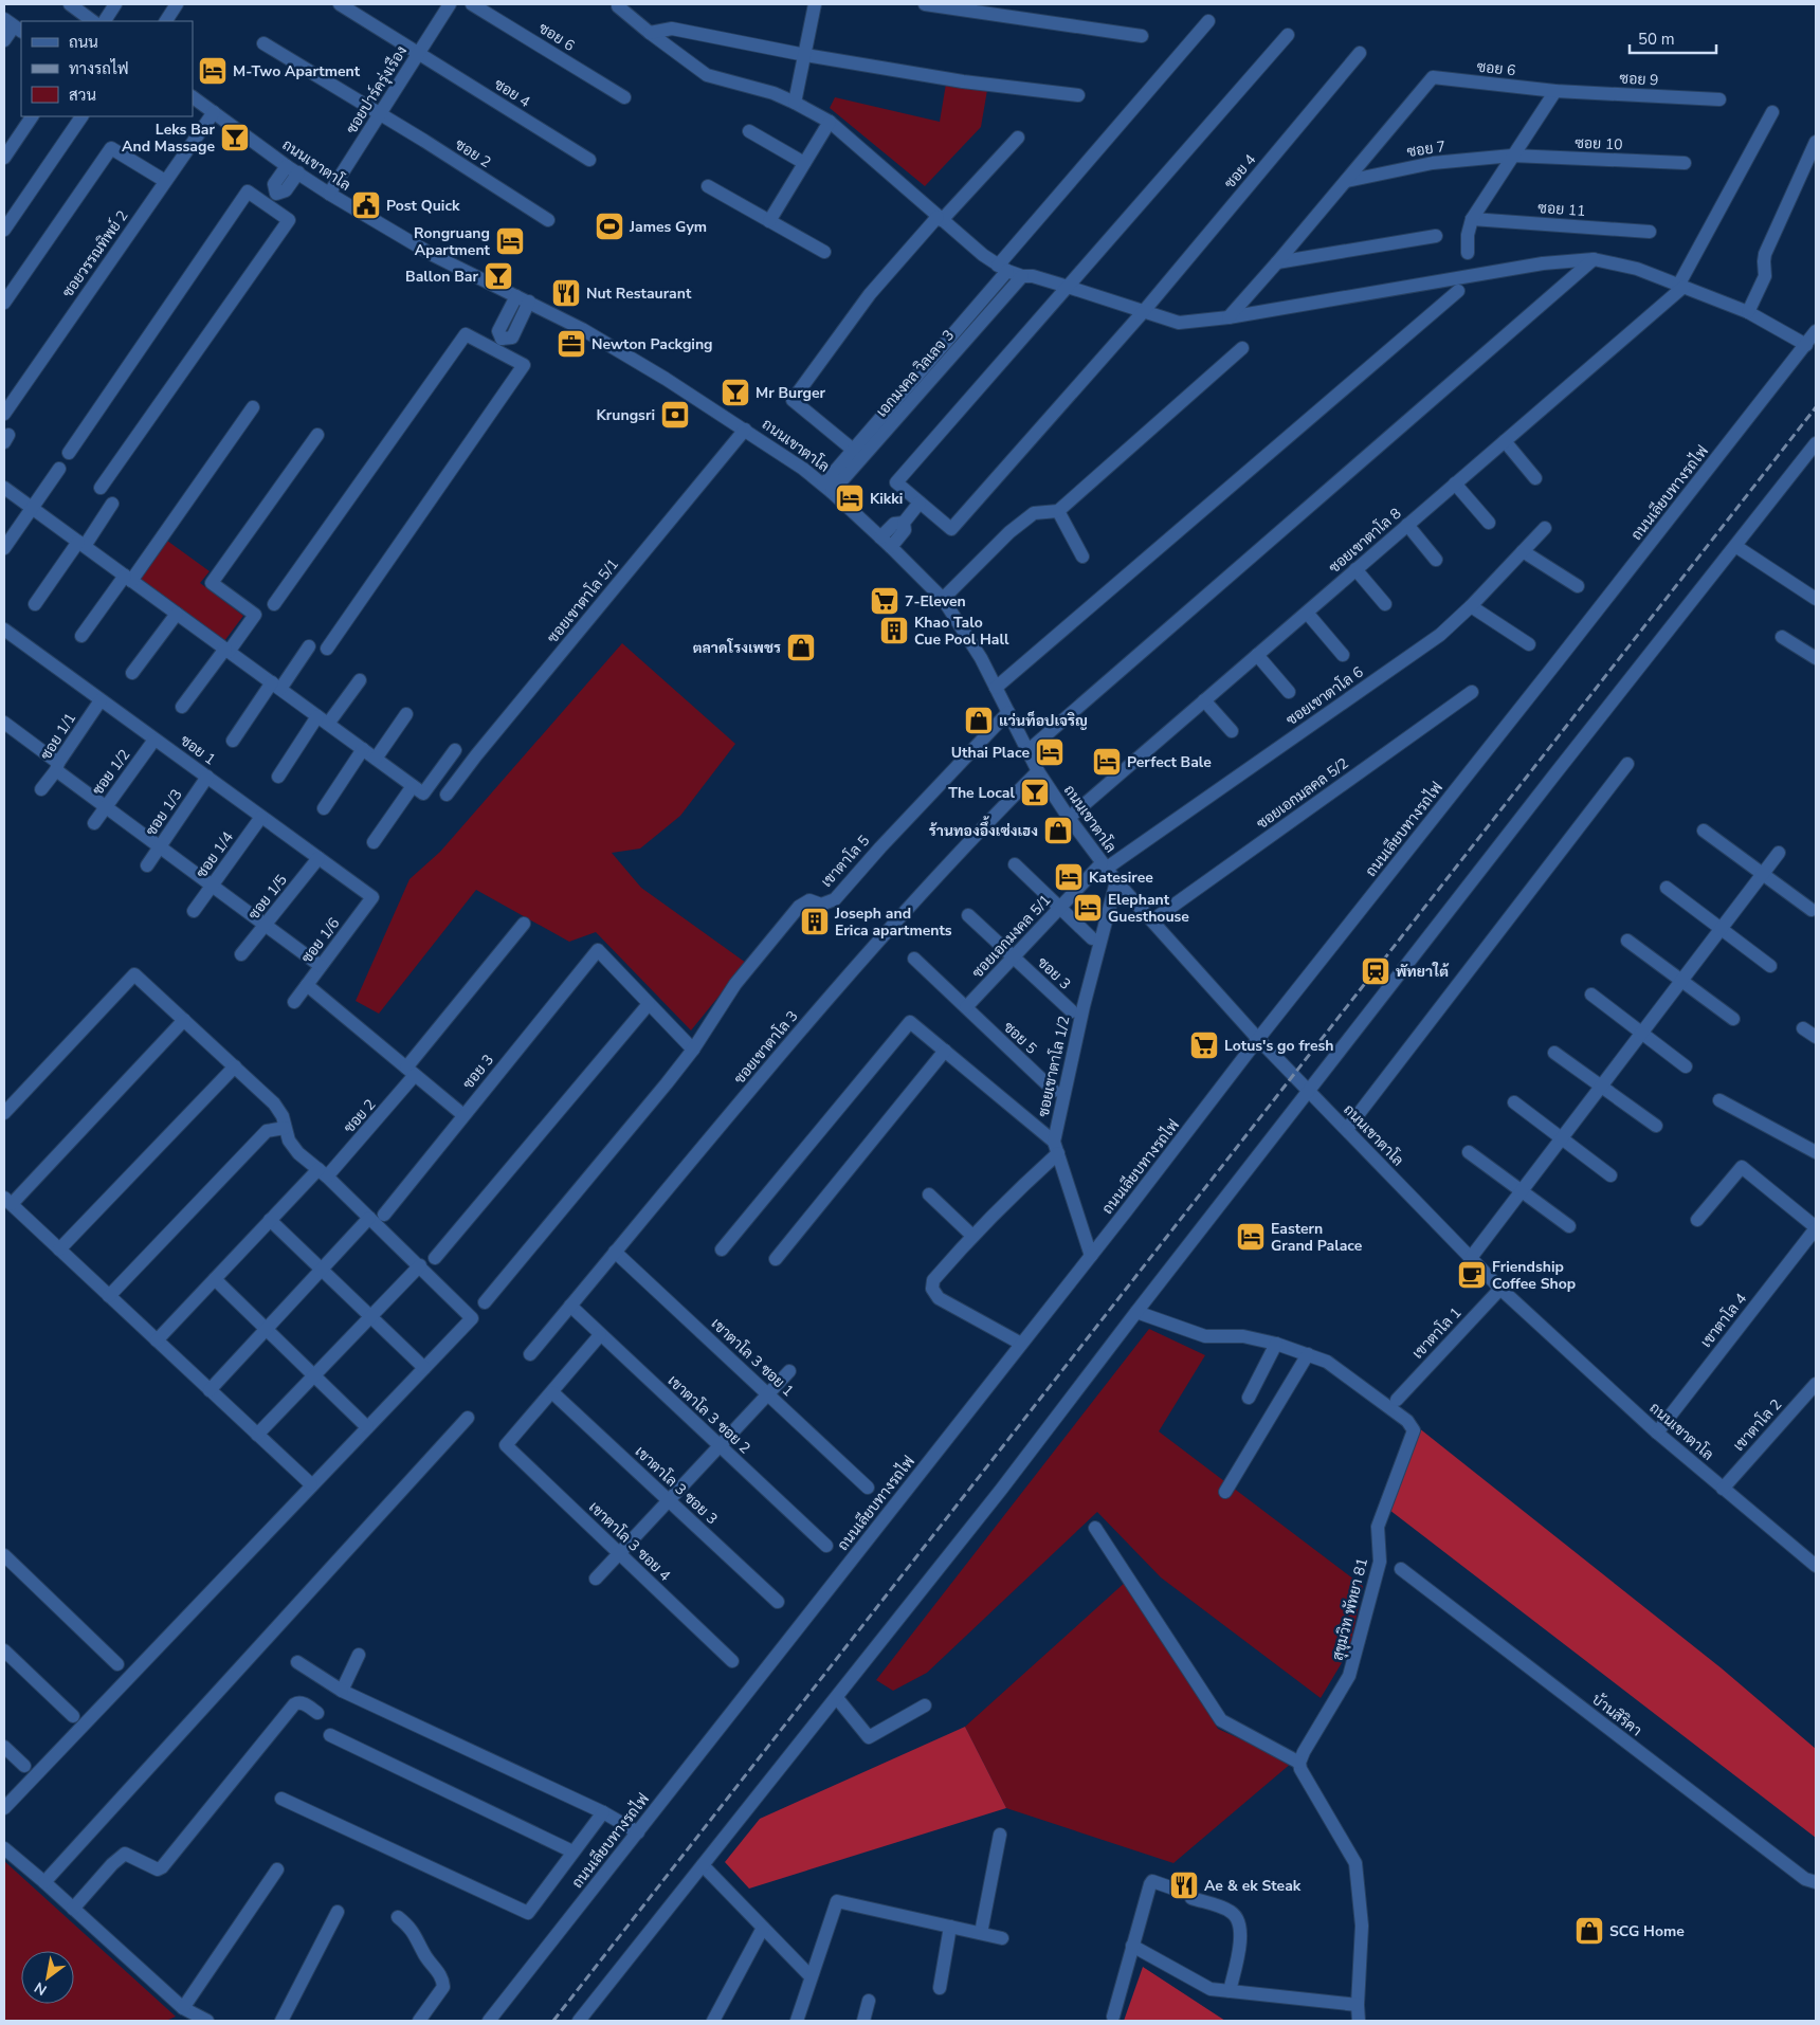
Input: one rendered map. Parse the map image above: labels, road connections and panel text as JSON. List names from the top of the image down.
{
  "streets": {
    "street": [
      "ซอย 6",
      "ซอย 9",
      "ซอยปาร์ครุ่งเรือง",
      "ซอย 4",
      "ซอย 10",
      "ซอย 7",
      "ซอย 2",
      "ถนนเขาตาโล",
      "ซอย 11",
      "ซอยวรรณทิพย์ 2",
      "เอกมงคล วิลเลจ 3",
      "ถนนเลียบทางรถไฟ",
      "ซอยเขาตาโล 8",
      "ซอยเขาตาโล 5/1",
      "ซอยเขาตาโล 6",
      "ซอย 1/1",
      "ซอย 1",
      "ซอย 1/2",
      "ซอยเอกมลคล 5/2",
      "ซอย 1/3",
      "ซอย 1/4",
      "เขาตาโล 5",
      "ซอย 1/5",
      "ซอยเอกมงคล 5/1",
      "ซอย 1/6",
      "ซอย 3",
      "ซอย 5",
      "ซอยเขาตาโล 3",
      "ซอยเขาตาโล 1/2",
      "เขาตาโล 4",
      "เขาตาโล 1",
      "เขาตาโล 3 ซอย 1",
      "เขาตาโล 3 ซอย 2",
      "เขาตาโล 2",
      "เขาตาโล 3 ซอย 3",
      "เขาตาโล 3 ซอย 4",
      "สุขุมวิท พัทยา 81",
      "บ้านสิริคา"
    ]
  },
  "crossings": [
    ["ซอย 6", "ซอย 9"],
    ["ซอย 6", "ซอย 7"],
    ["ซอยปาร์ครุ่งเรือง", "ซอย 4"],
    ["ซอยปาร์ครุ่งเรือง", "ซอย 2"],
    ["ซอยปาร์ครุ่งเรือง", "ถนนเขาตาโล"],
    ["ซอย 10", "ซอย 7"],
    ["ถนนเขาตาโล", "ซอยวรรณทิพย์ 2"],
    ["ถนนเขาตาโล", "เอกมงคล วิลเลจ 3"],
    ["ถนนเขาตาโล", "ถนนเลียบทางรถไฟ"],
    ["ถนนเขาตาโล", "ซอยเขาตาโล 8"],
    ["ถนนเขาตาโล", "ซอยเขาตาโล 5/1"],
    ["ถนนเขาตาโล", "ซอยเขาตาโล 6"],
    ["ถนนเขาตาโล", "ซอยเอกมลคล 5/2"],
    ["ถนนเขาตาโล", "เขาตาโล 5"],
    ["ถนนเขาตาโล", "ซอยเอกมงคล 5/1"],
    ["ถนนเขาตาโล", "ซอยเขาตาโล 3"],
    ["ถนนเขาตาโล", "ซอยเขาตาโล 1/2"],
    ["ถนนเขาตาโล", "เขาตาโล 4"],
    ["ถนนเขาตาโล", "เขาตาโล 1"],
    ["ถนนเขาตาโล", "เขาตาโล 2"],
    ["ซอยเขาตาโล 6", "ซอยเอกมงคล 5/1"],
    ["ซอย 1/1", "ซอย 1"],
    ["ซอย 1", "ซอย 1/2"],
    ["ซอย 1", "ซอย 1/3"],
    ["ซอย 1", "ซอย 1/4"],
    ["ซอย 1", "ซอย 1/5"],
    ["ซอย 1", "ซอย 1/6"],
    ["ซอยเอกมงคล 5/1", "ซอย 3"],
    ["ซอยเอกมงคล 5/1", "ซอย 5"],
    ["ซอยเขาตาโล 3", "เขาตาโล 3 ซอย 1"],
    ["ซอยเขาตาโล 3", "เขาตาโล 3 ซอย 2"],
    ["เขาตาโล 3 ซอย 3", "เขาตาโล 3 ซอย 4"]
  ],
  "places": {
    "hotel": [
      "M-Two Apartment",
      "Rongruang Apartment",
      "Kikki",
      "Uthai Place",
      "Perfect Bale",
      "Katesiree",
      "Elephant Guesthouse",
      "Eastern Grand Palace"
    ],
    "bar": [
      "Leks Bar And Massage",
      "Ballon Bar",
      "Mr Burger",
      "The Local"
    ],
    "public building": ["Post Quick"],
    "sports": ["James Gym"],
    "restaurant": ["Nut Restaurant", "Ae & ek Steak"],
    "office": ["Newton Packging"],
    "bank": ["Krungsri"],
    "supermarket": ["7-Eleven", "Lotus's go fresh"],
    "building": ["Khao Talo Cue Pool Hall", "Joseph and Erica apartments"],
    "shop": [
      "ตลาดโรงเพชร",
      "แว่นท็อปเจริญ",
      "ร้านทองอึ้งเซ่งเฮง",
      "SCG Home"
    ],
    "station": ["พัทยาใต้"],
    "cafe": ["Friendship Coffee Shop"]
  },
  "legend": ["ถนน", "ทางรถไฟ", "สวน"],
  "scale_bar": "50 m",
  "north": "bottom left"
}
